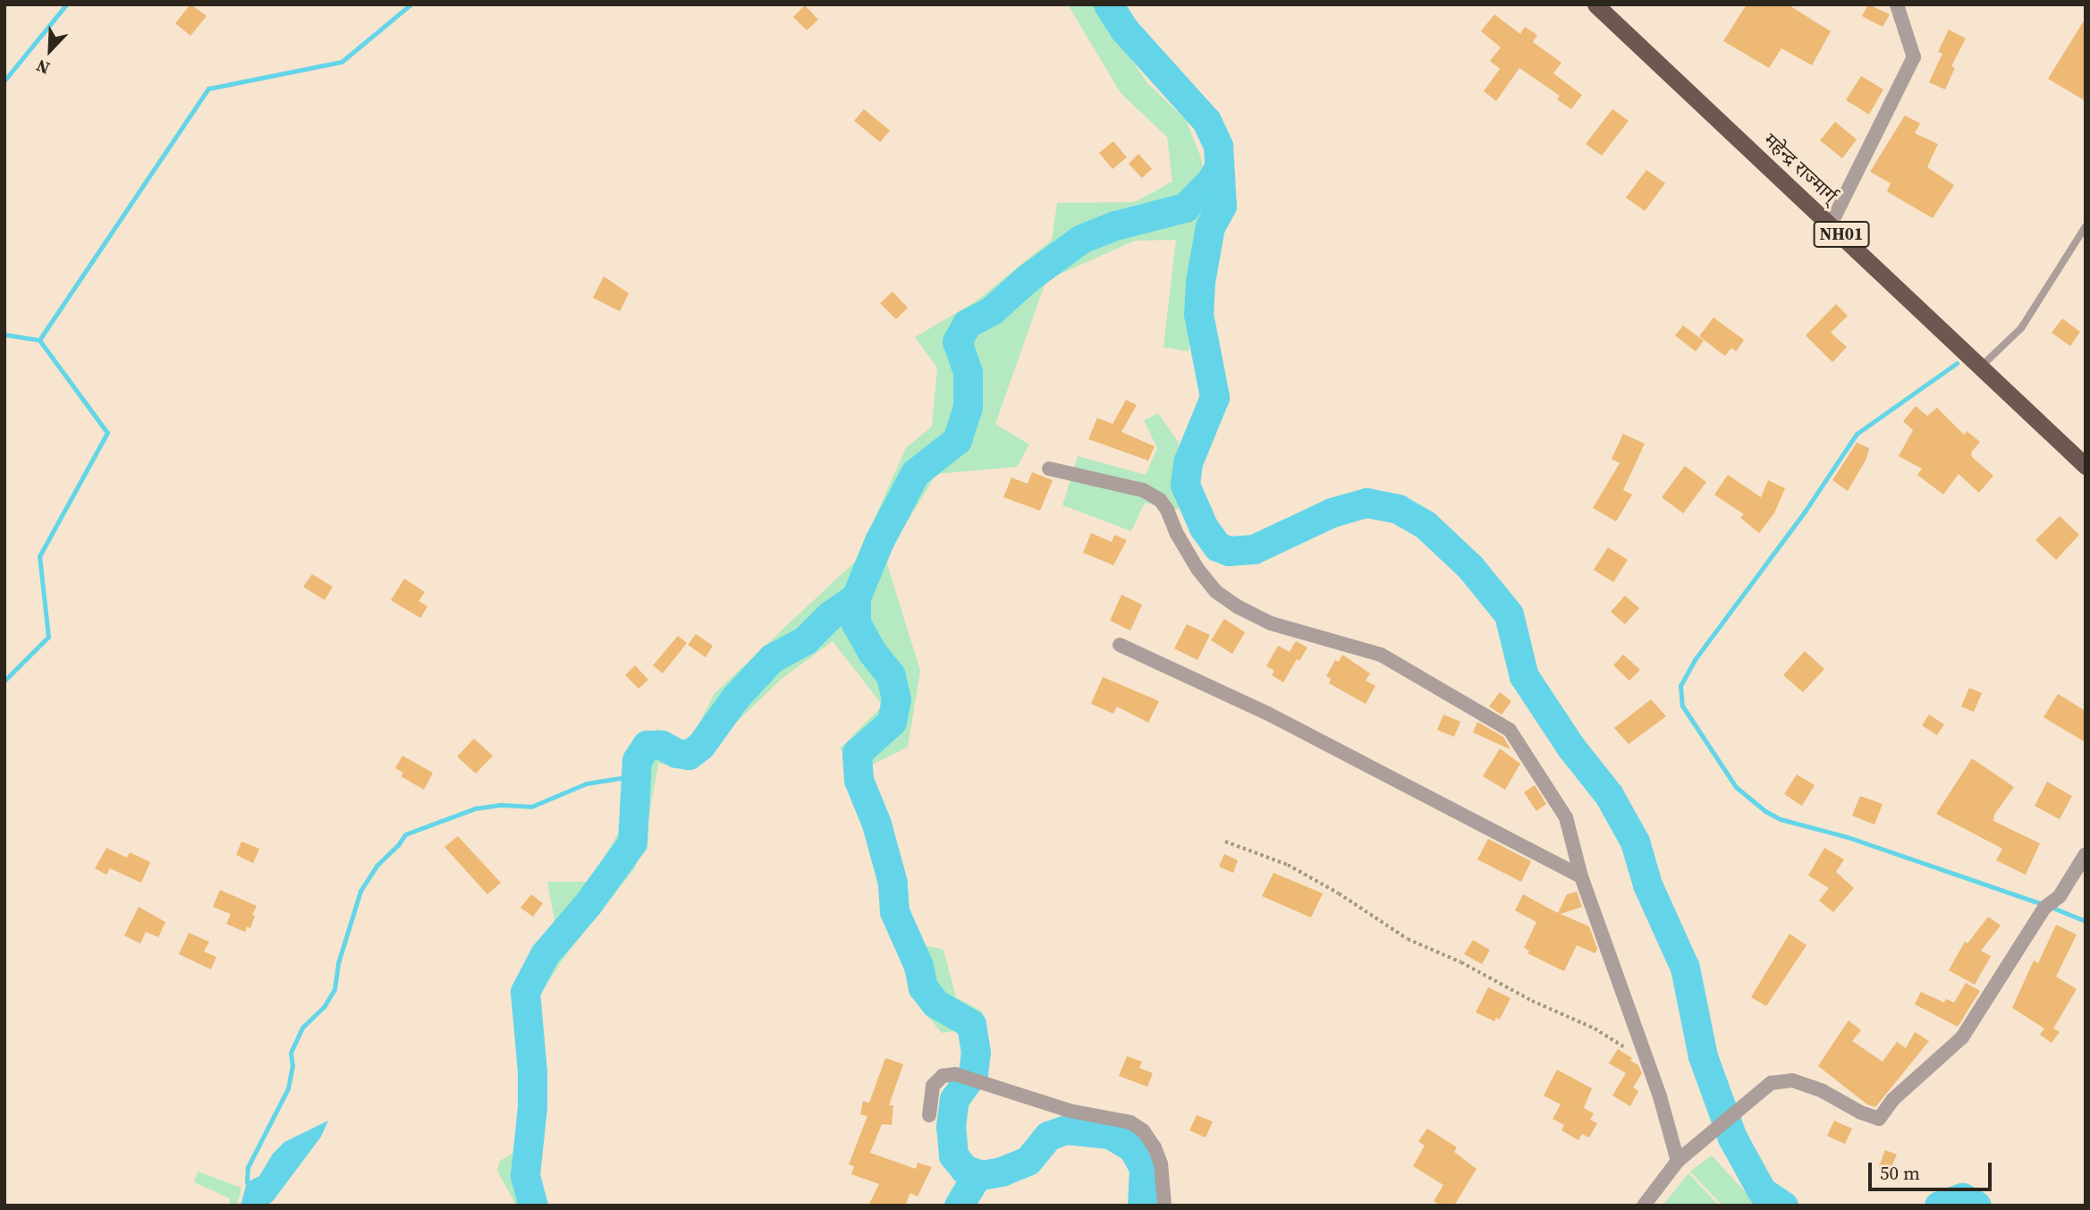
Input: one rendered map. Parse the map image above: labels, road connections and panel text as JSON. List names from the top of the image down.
{
  "streets": {
    "highway": ["महेन्द्र राज्मार्ग्", "NH01"]
  },
  "scale_bar": "50 m",
  "north": "bottom left"
}
